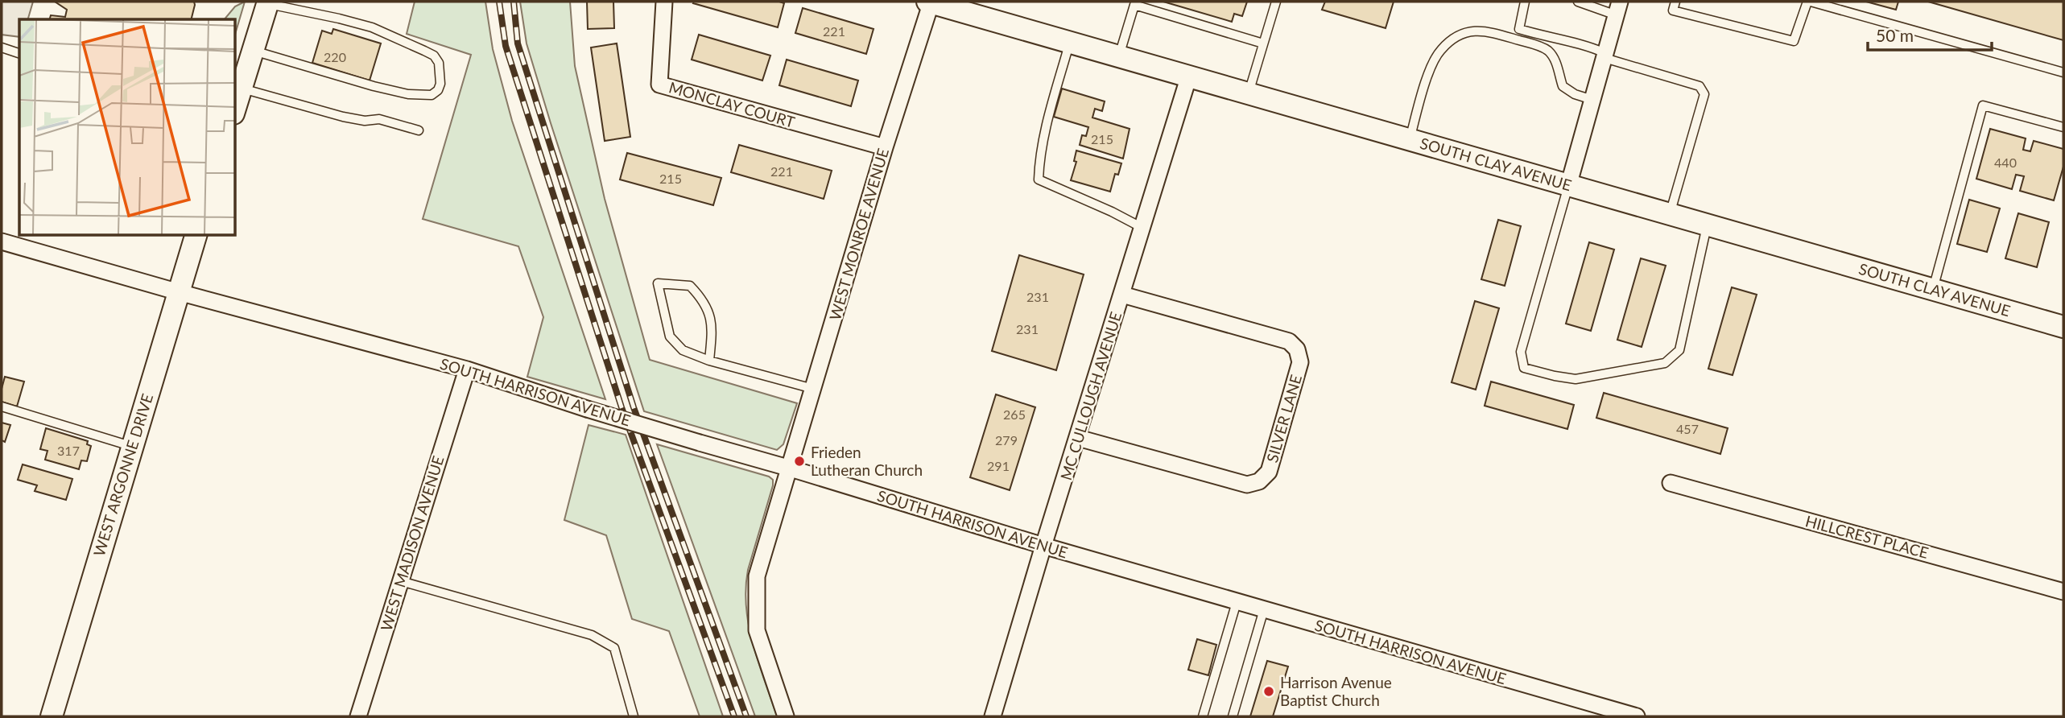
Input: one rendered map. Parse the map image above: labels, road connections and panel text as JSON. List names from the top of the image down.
{
  "streets": {
    "street": [
      "MONCLAY COURT",
      "SOUTH CLAY AVENUE",
      "WEST MONROE AVENUE",
      "SOUTH HARRISON AVENUE",
      "MC CULLOUGH AVENUE",
      "SILVER LANE",
      "WEST ARGONNE DRIVE",
      "HILLCREST PLACE",
      "WEST MADISON AVENUE"
    ]
  },
  "crossings": [
    ["MONCLAY COURT", "WEST MONROE AVENUE"],
    ["SOUTH CLAY AVENUE", "WEST MONROE AVENUE"],
    ["SOUTH CLAY AVENUE", "MC CULLOUGH AVENUE"],
    ["WEST MONROE AVENUE", "SOUTH HARRISON AVENUE"],
    ["SOUTH HARRISON AVENUE", "MC CULLOUGH AVENUE"],
    ["SOUTH HARRISON AVENUE", "WEST ARGONNE DRIVE"],
    ["SOUTH HARRISON AVENUE", "WEST MADISON AVENUE"],
    ["MC CULLOUGH AVENUE", "SILVER LANE"]
  ],
  "places": ["Frieden Lutheran Church", "Harrison Avenue Baptist Church"],
  "house_numbers": [
    "221",
    "220",
    "215",
    "440",
    "221",
    "215",
    "231",
    "231",
    "265",
    "457",
    "279",
    "317",
    "291"
  ],
  "scale_bar": "50 m"
}
